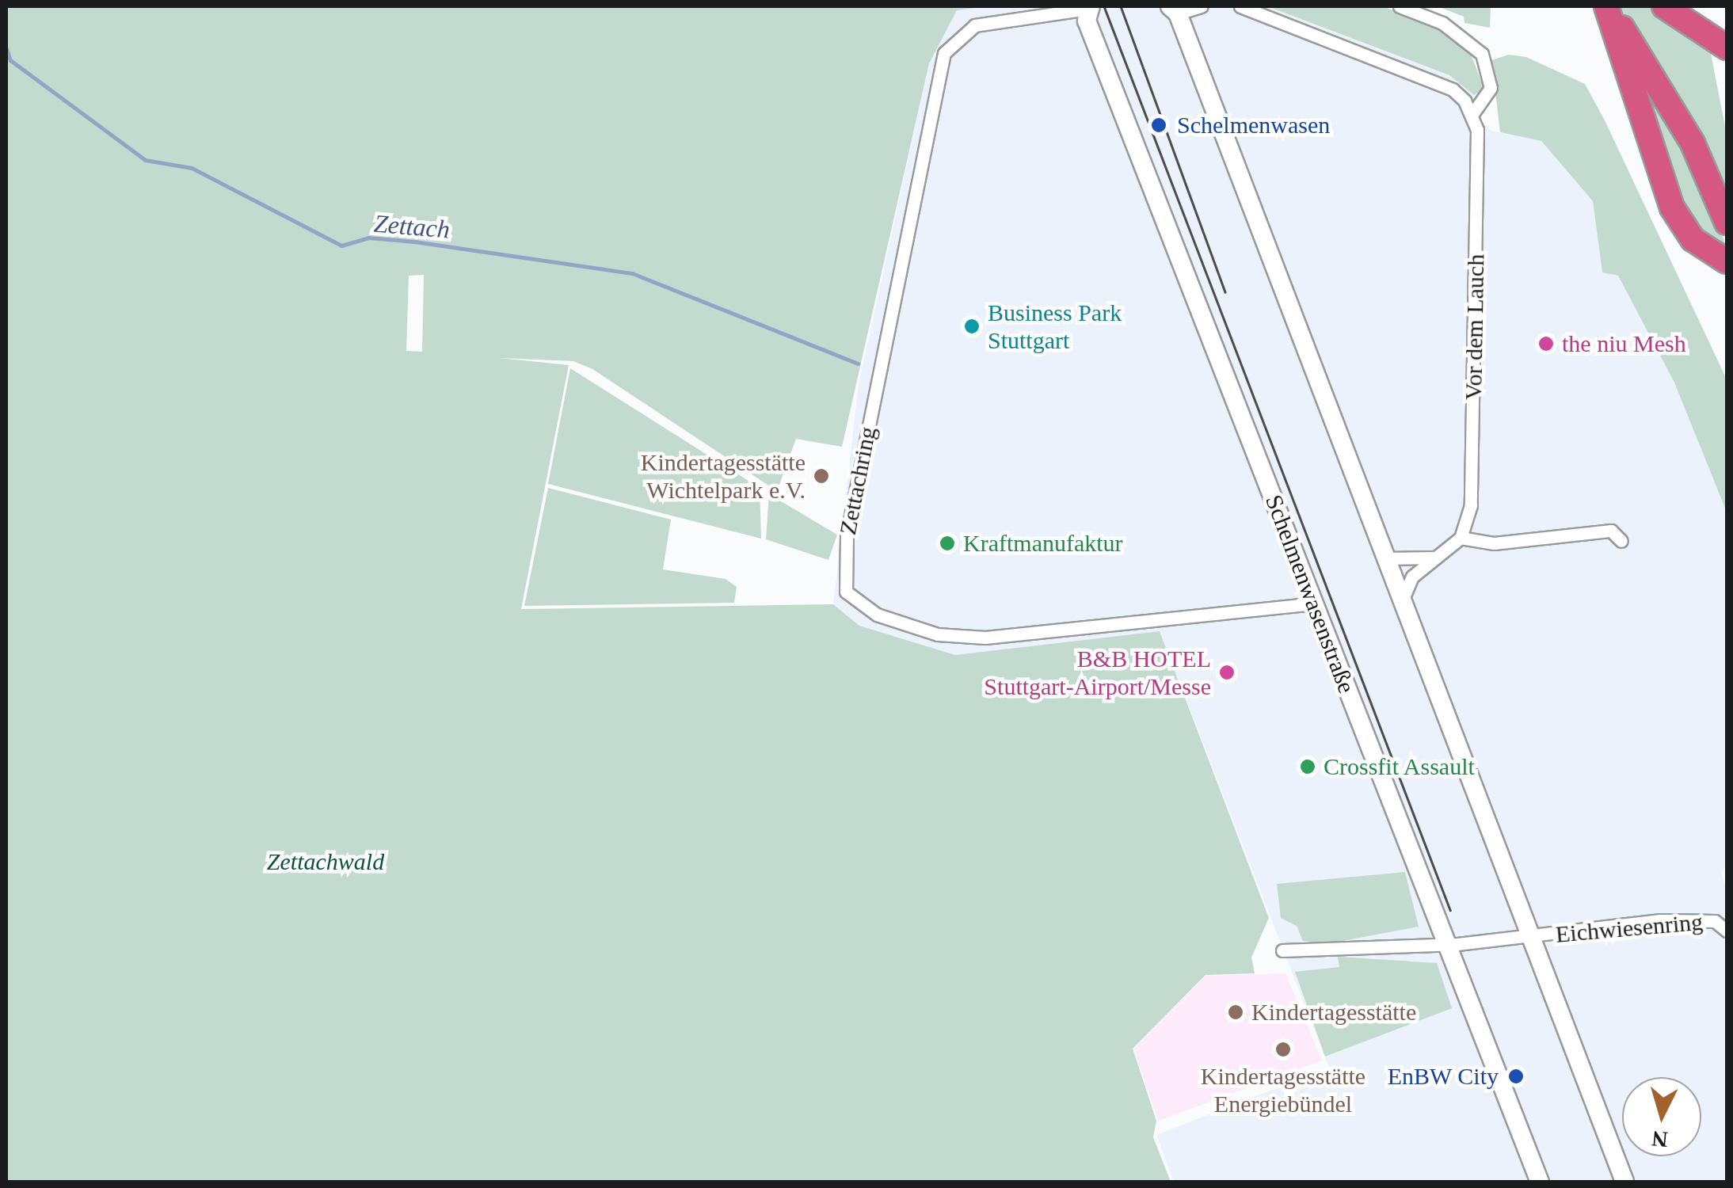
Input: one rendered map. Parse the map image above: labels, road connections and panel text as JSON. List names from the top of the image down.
{
  "streets": {
    "street": [
      "Vor dem Lauch",
      "Zettachring",
      "Schelmenwasenstraße",
      "Eichwiesenring"
    ]
  },
  "crossings": [
    ["Zettachring", "Schelmenwasenstraße"],
    ["Schelmenwasenstraße", "Eichwiesenring"]
  ],
  "water": ["Zettach"],
  "parks": ["Zettachwald"],
  "places": [
    "Schelmenwasen",
    "Business Park Stuttgart",
    "the niu Mesh",
    "Kindertagesstätte Wichtelpark e.V.",
    "Kraftmanufaktur",
    "B&B HOTEL Stuttgart-Airport/Messe",
    "Crossfit Assault",
    "Kindertagesstätte",
    "Kindertagesstätte Energiebündel",
    "EnBW City"
  ],
  "north": "bottom"
}
